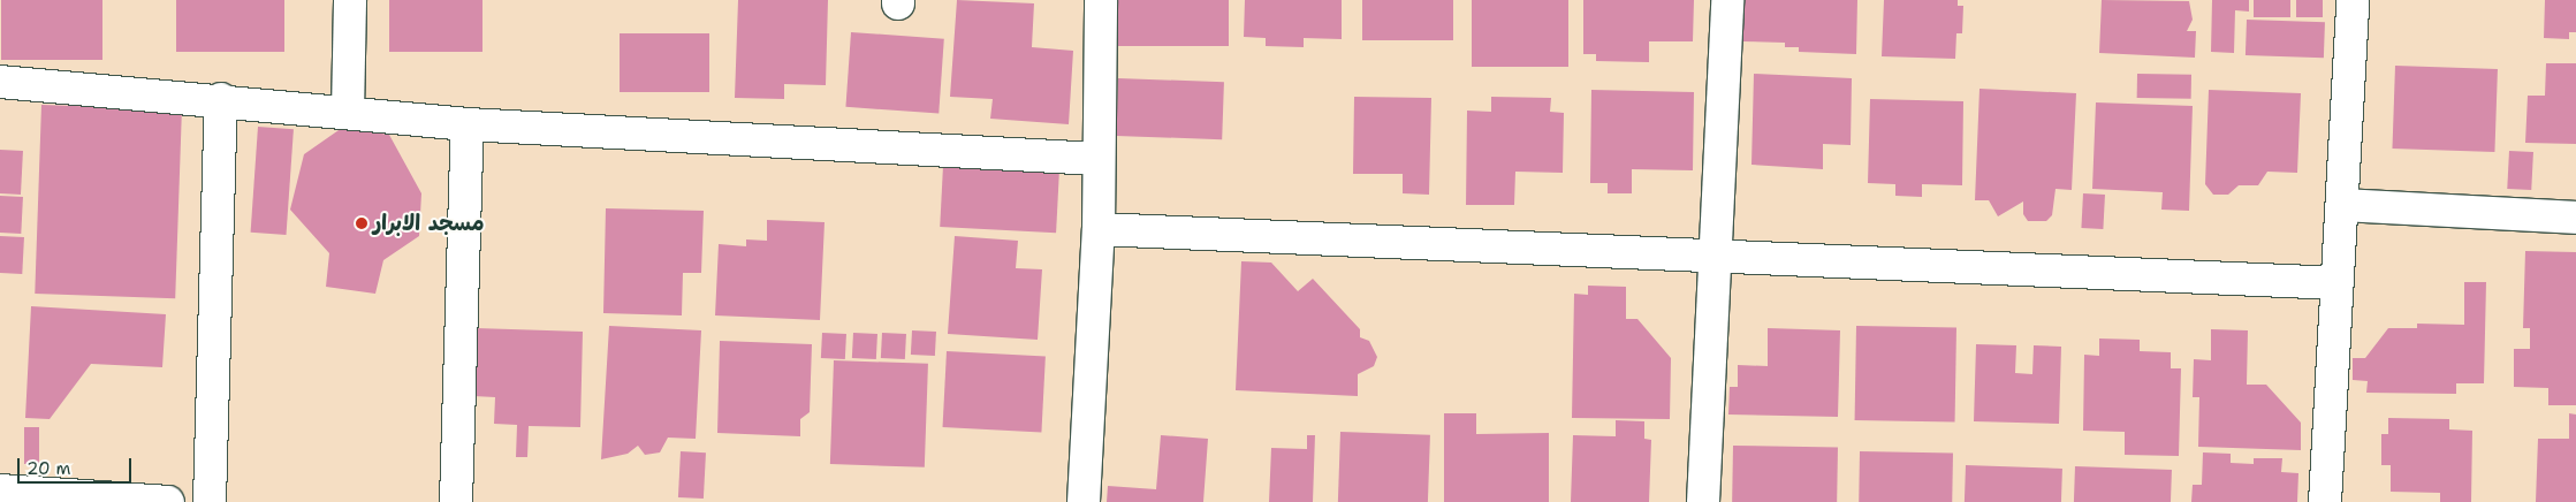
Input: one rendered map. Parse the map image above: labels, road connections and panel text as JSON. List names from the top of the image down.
{
  "places": ["مسجد الابرار"],
  "scale_bar": "20 m"
}
